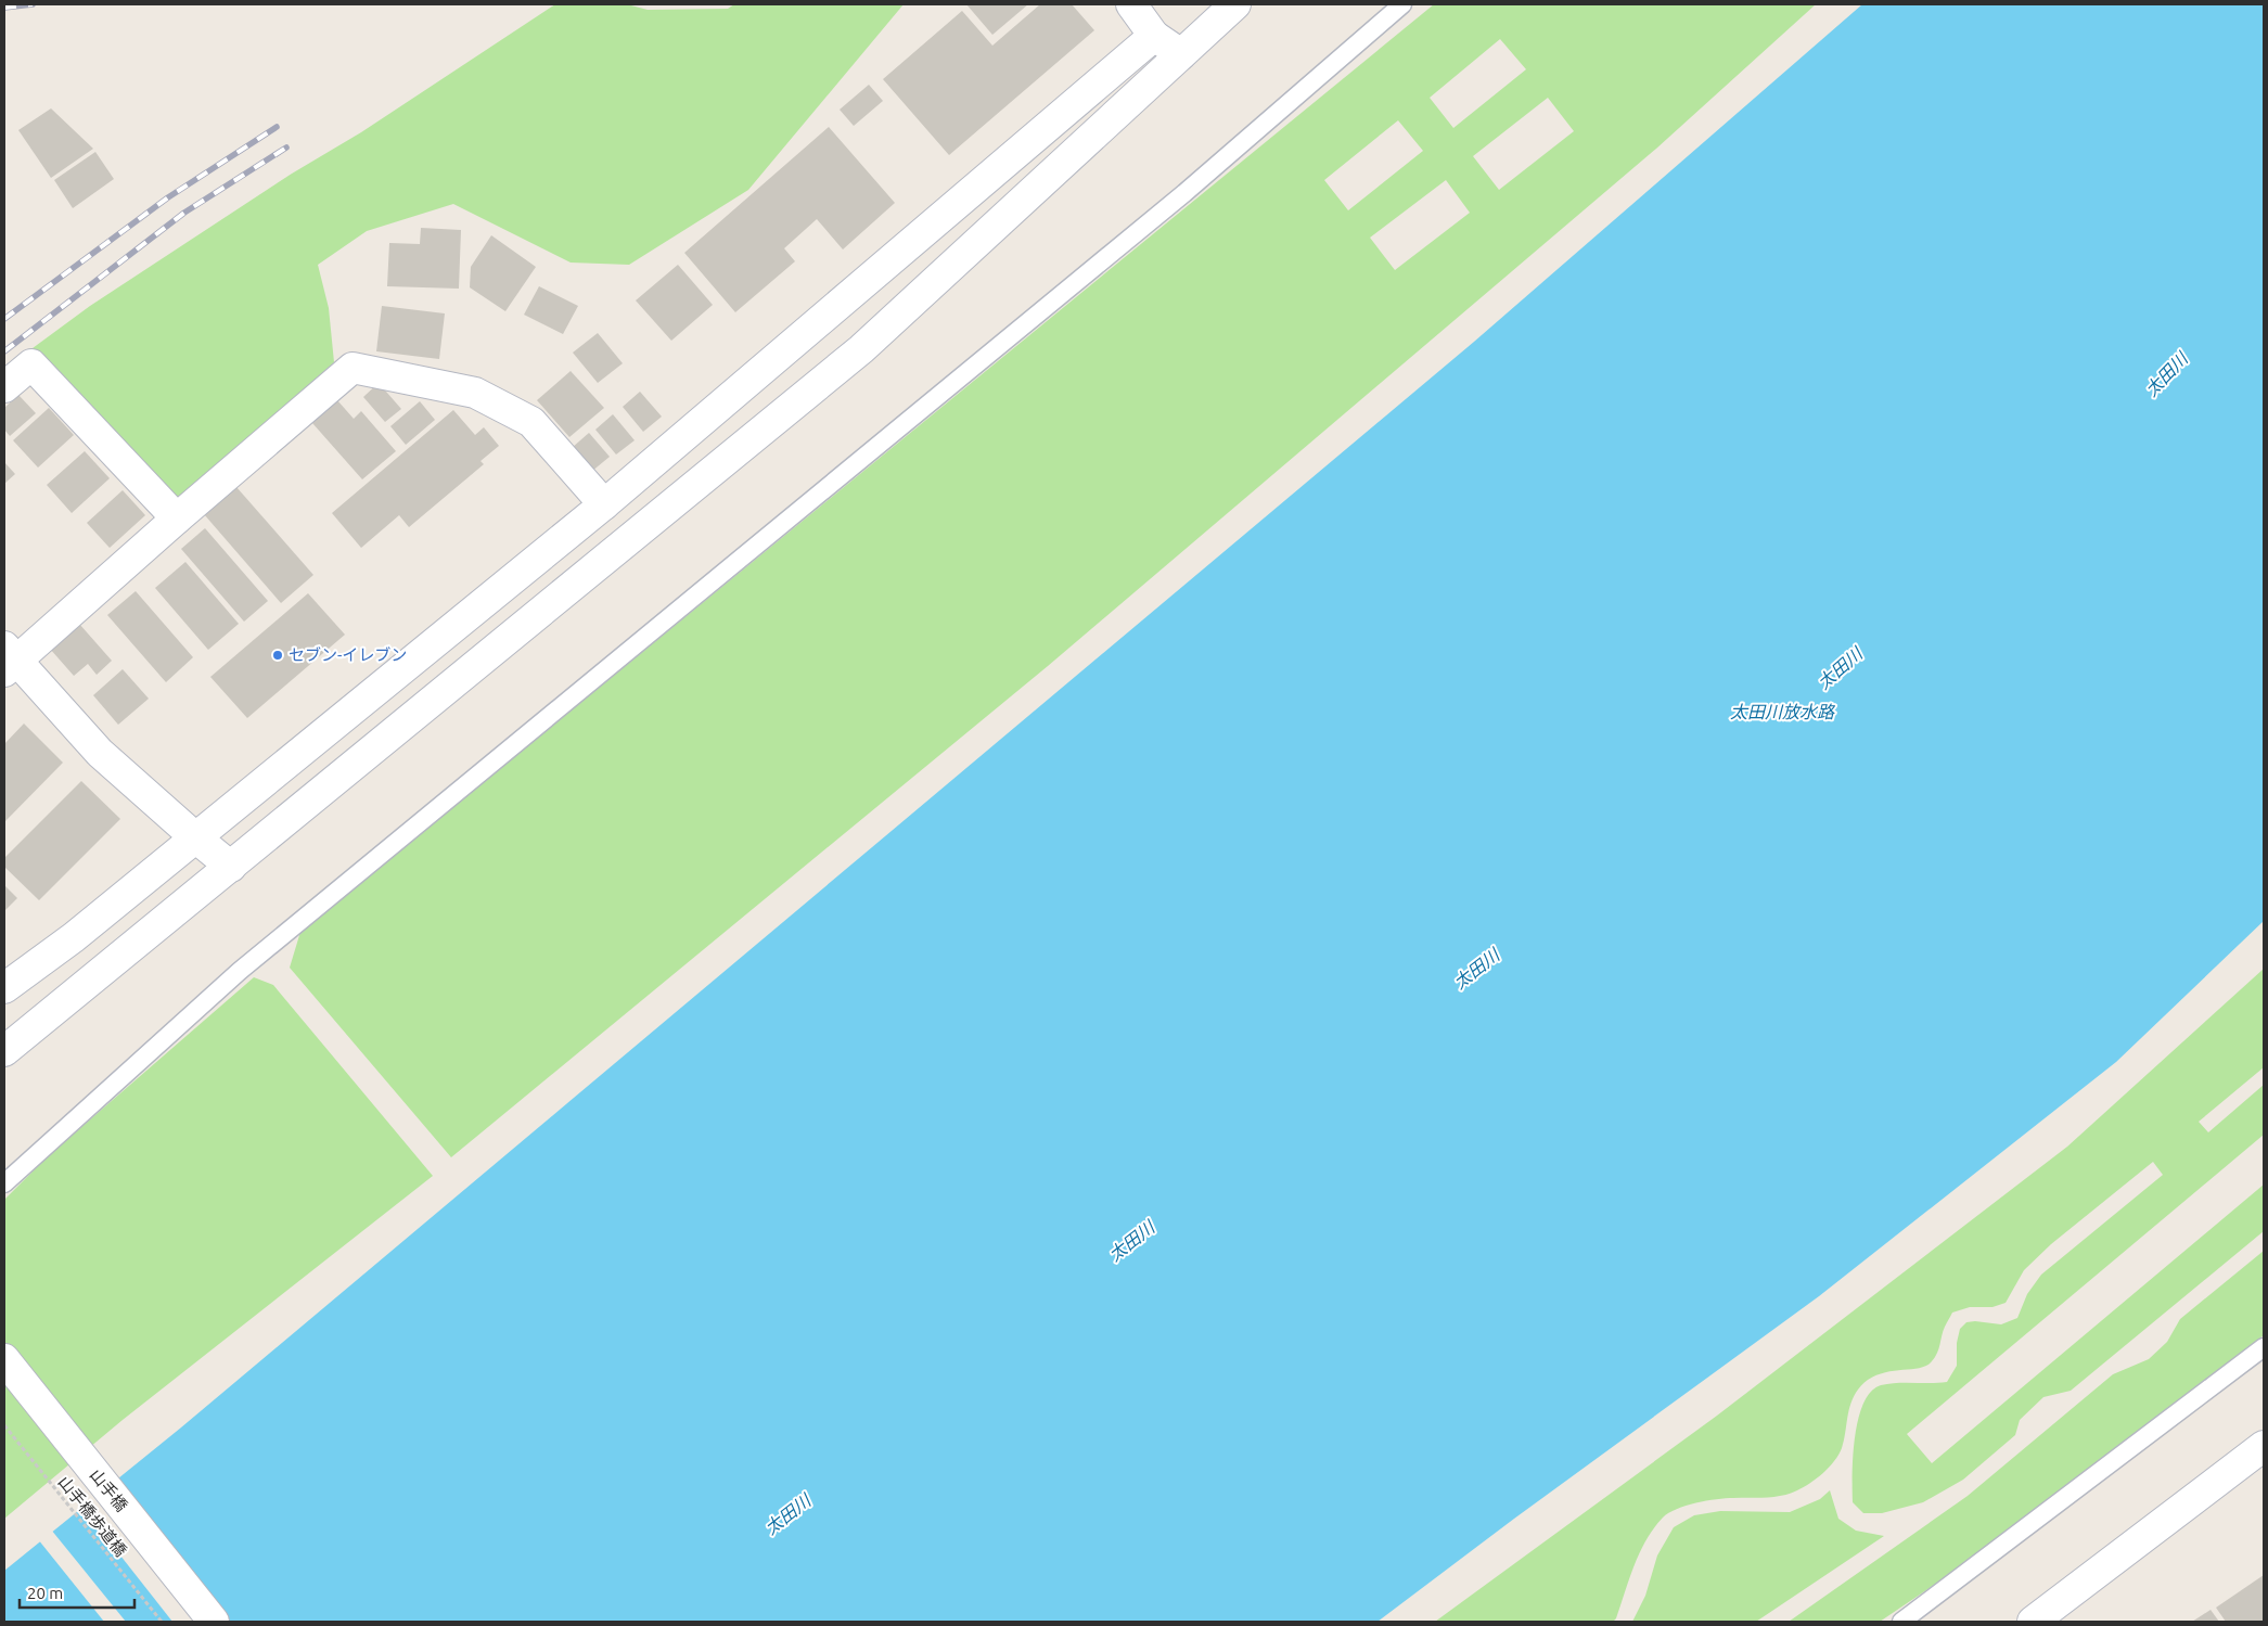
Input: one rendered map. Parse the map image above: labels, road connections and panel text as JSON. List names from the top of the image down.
{
  "streets": {
    "street": ["山手橋"],
    "path": ["山手橋歩道橋"]
  },
  "water": ["太田川", "太田川放水路"],
  "places": ["セブン-イレブン"],
  "scale_bar": "20 m"
}
